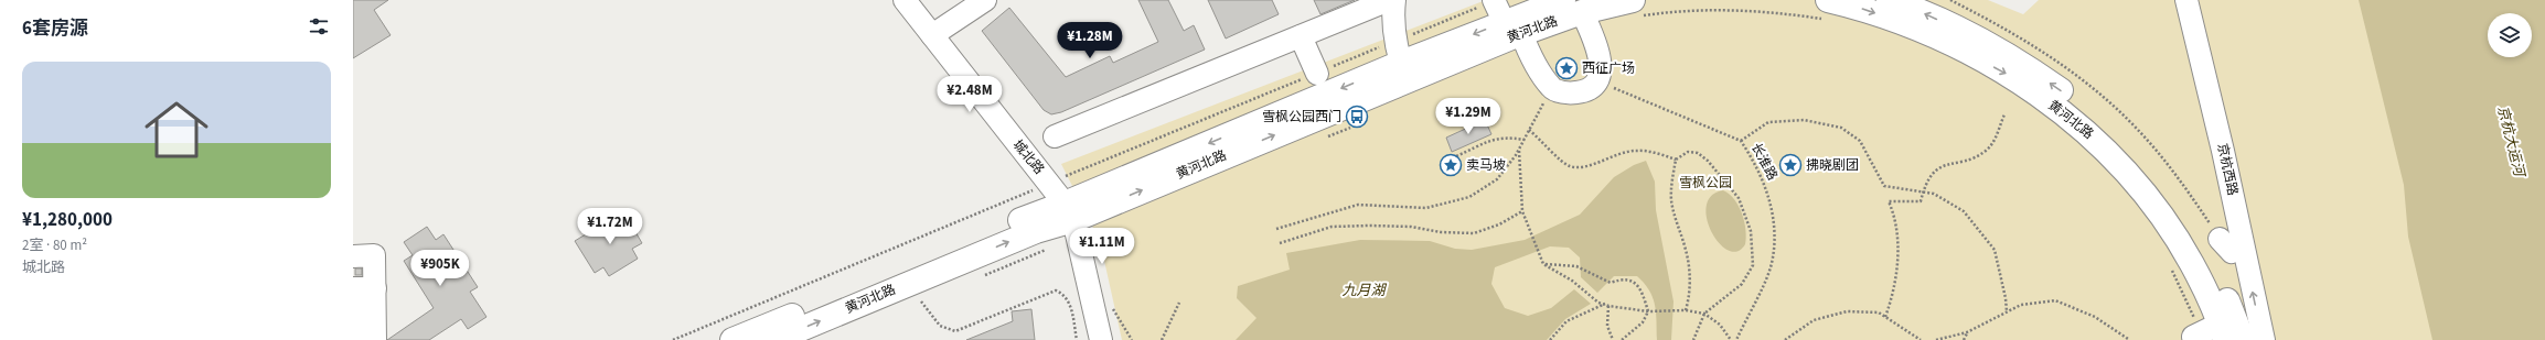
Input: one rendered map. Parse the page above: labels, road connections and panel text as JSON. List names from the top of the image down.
{
  "streets": {
    "main road": ["黄河北路"],
    "street": ["城北路", "京杭西路"],
    "path": ["长淮路"]
  },
  "crossings": [
    ["黄河北路", "城北路"]
  ],
  "water": ["京杭大运河", "九月湖"],
  "parks": ["雪枫公园"],
  "places": {
    "place": ["西征广场", "卖马坡", "拂晓剧团"],
    "bus stop": ["雪枫公园西门"]
  },
  "page": {
    "heading": "6套房源",
    "price": [
      "¥1.28M",
      "¥2.48M",
      "¥1.29M",
      "¥1.72M",
      "¥1.11M",
      "¥905K"
    ],
    "list": [
      {
        "name": "¥1,280,000",
        "note": "2室 · 80 m² · 城北路"
      }
    ]
  }
}
